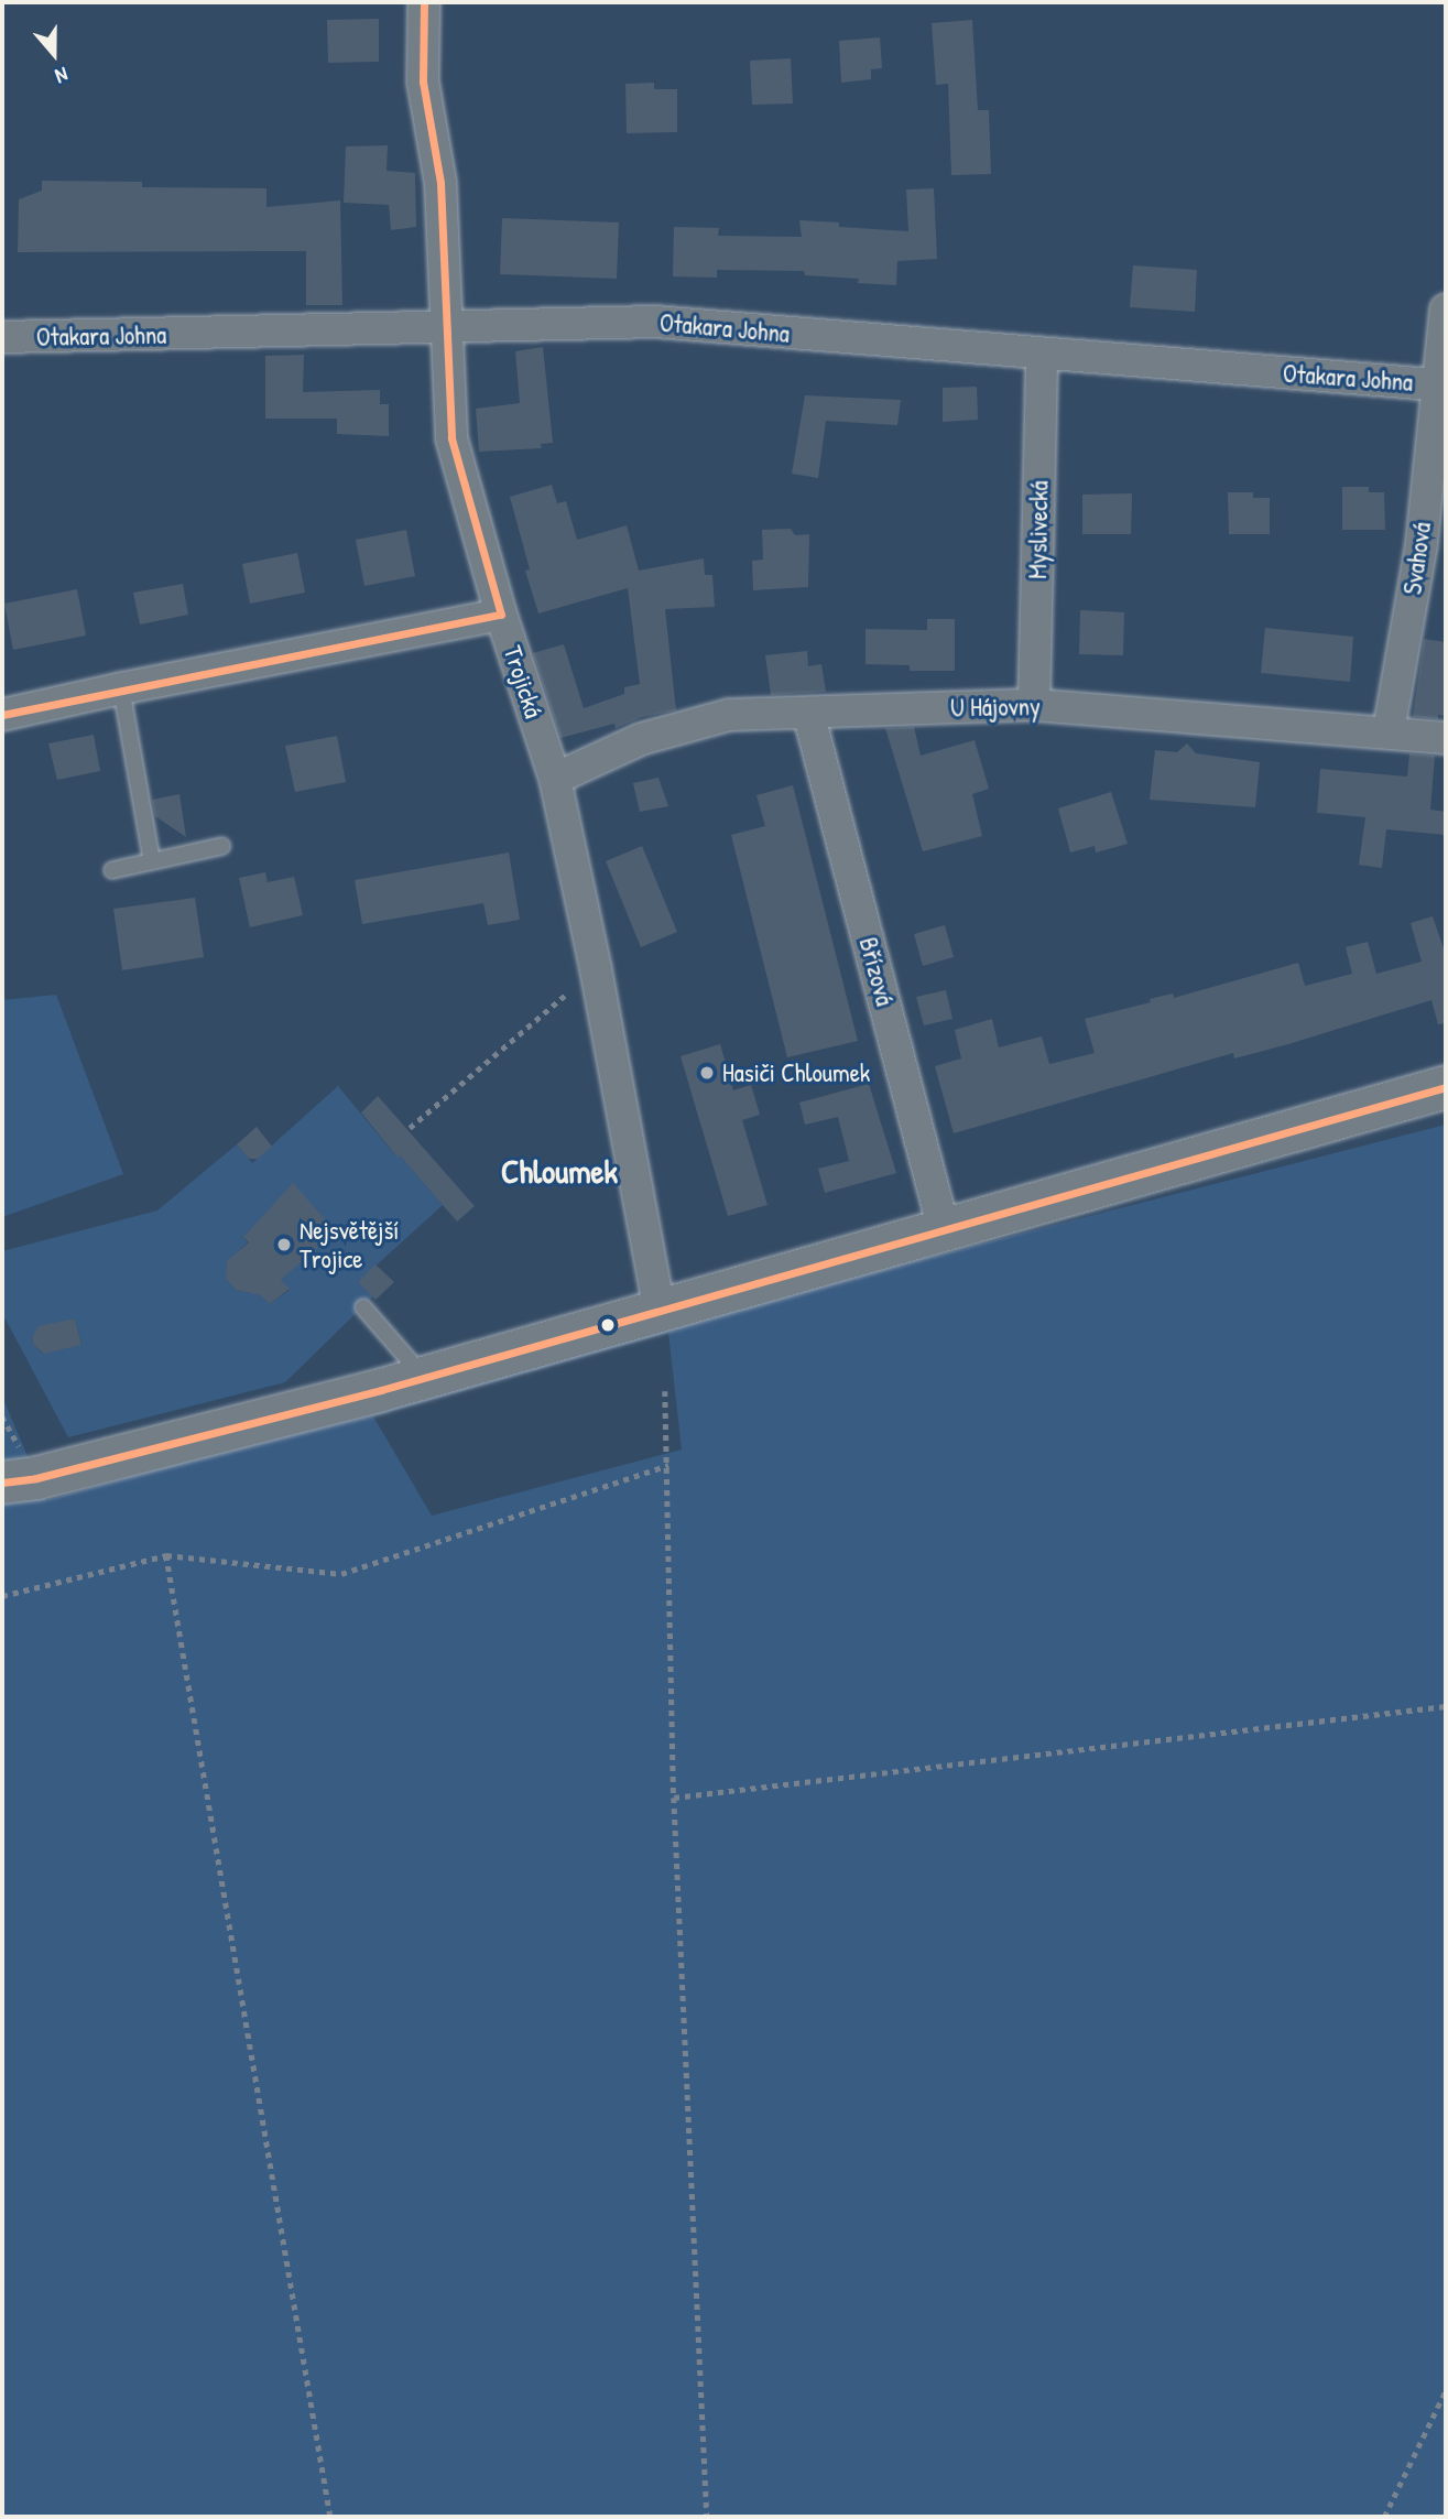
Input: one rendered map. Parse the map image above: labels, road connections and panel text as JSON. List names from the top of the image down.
{
  "streets": {
    "street": [
      "Otakara Johna",
      "Myslivecká",
      "Svahová",
      "Trojická",
      "U Hájovny",
      "Břízová"
    ]
  },
  "crossings": [
    ["Otakara Johna", "Myslivecká"],
    ["Otakara Johna", "Svahová"],
    ["Otakara Johna", "Trojická"],
    ["Myslivecká", "U Hájovny"],
    ["Svahová", "U Hájovny"],
    ["Trojická", "U Hájovny"],
    ["U Hájovny", "Břízová"]
  ],
  "districts": ["Chloumek"],
  "places": ["Hasiči Chloumek", "Nejsvětější Trojice"],
  "north": "bottom"
}
